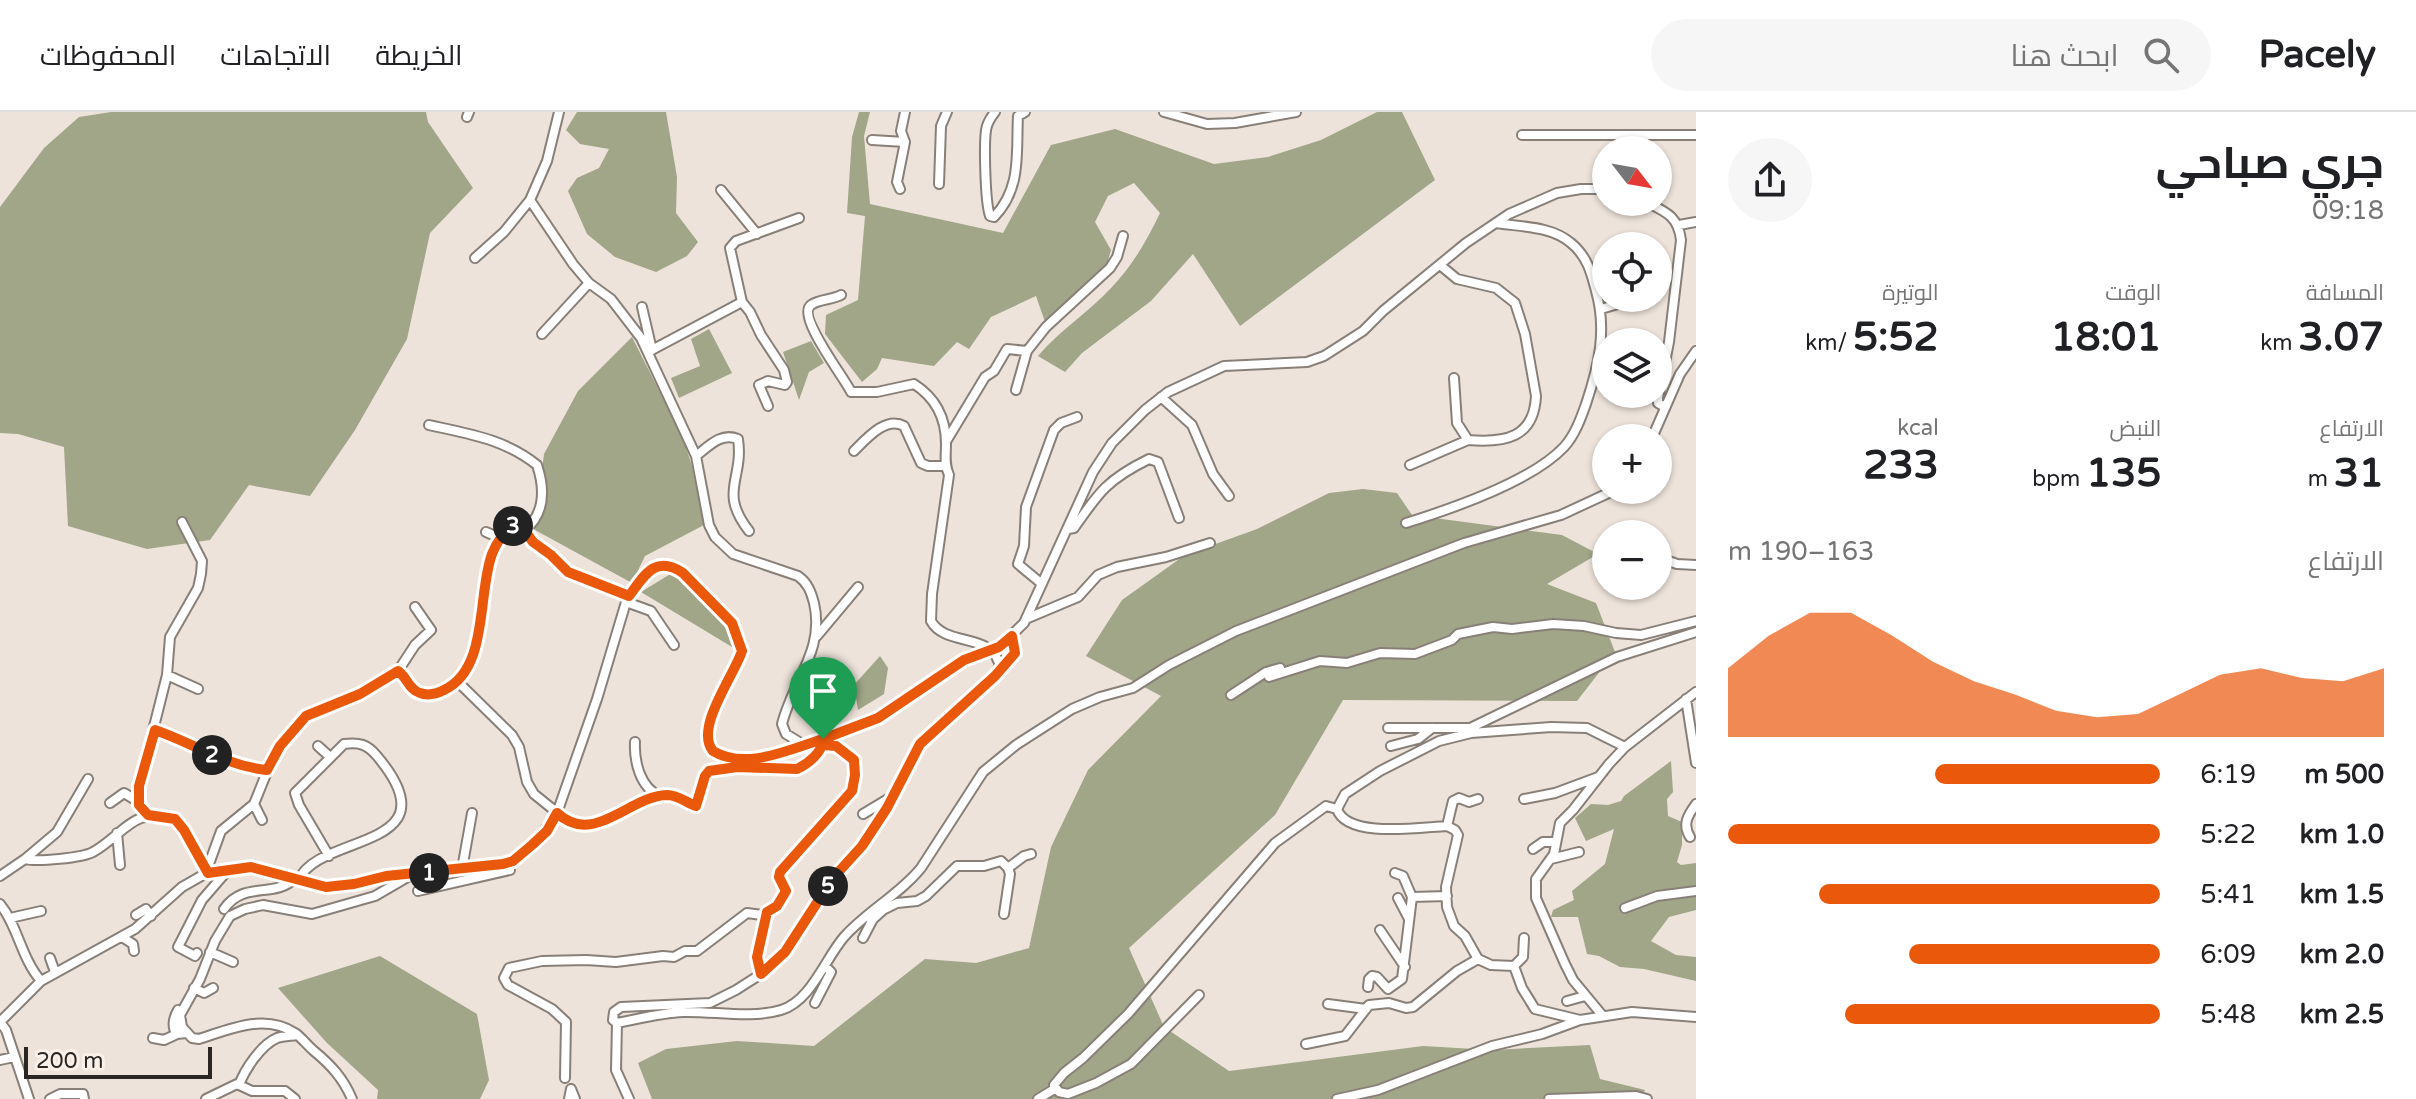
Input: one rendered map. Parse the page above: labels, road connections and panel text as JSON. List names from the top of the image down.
{
  "scale_bar": "200 m",
  "north": "bottom right",
  "page": {
    "header": "Pacely",
    "search": "ابحث هنا",
    "nav": ["الخريطة", "الاتجاهات", "المحفوظات"],
    "heading": ["جري صباحي", "09:18"],
    "map_buttons": ["+", "−"],
    "stats": [
      ["المسافة", "3.07 km"],
      ["الوقت", "18:01"],
      ["الوتيرة", "5:52 /km"],
      ["الارتفاع", "31 m"],
      ["النبض", "135 bpm"],
      ["kcal", "233"]
    ],
    "pins": [
      "3",
      "2",
      "1",
      "5"
    ],
    "chart": ["الارتفاع", "163–190 m"],
    "list": [
      {
        "name": "500 m",
        "note": "6:19"
      },
      {
        "name": "1.0 km",
        "note": "5:22"
      },
      {
        "name": "1.5 km",
        "note": "5:41"
      },
      {
        "name": "2.0 km",
        "note": "6:09"
      },
      {
        "name": "2.5 km",
        "note": "5:48"
      }
    ],
    "scale": "200 m"
  }
}
